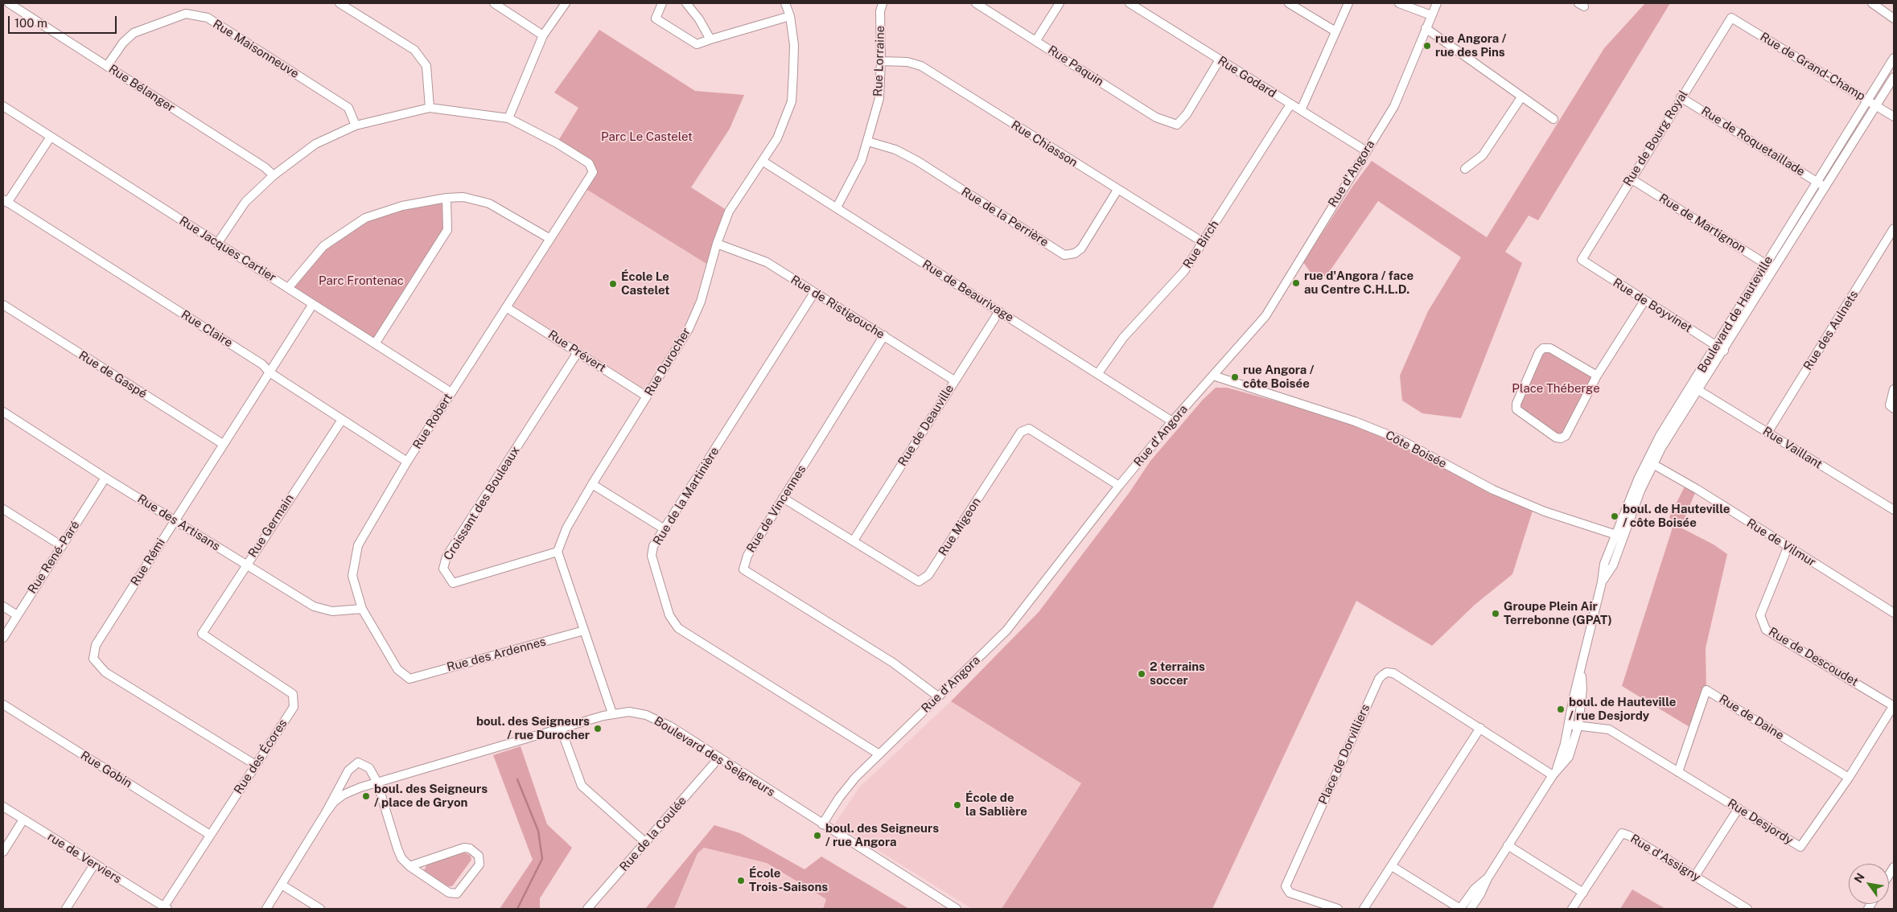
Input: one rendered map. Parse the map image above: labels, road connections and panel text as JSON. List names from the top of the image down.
{
  "streets": {
    "street": [
      "Rue Maisonneuve",
      "Rue Lorraine",
      "Rue Paquin",
      "Rue de Grand-Champ",
      "Rue Godard",
      "Rue Bélanger",
      "Rue de Bourg Royal",
      "Rue de Roquetaillade",
      "Rue Chiasson",
      "Rue d'Angora",
      "Rue de la Perrière",
      "Rue de Martignon",
      "Rue Birch",
      "Rue Jacques Cartier",
      "Rue de Beaurivage",
      "Rue de Boyvinet",
      "Rue de Ristigouche",
      "Boulevard de Hauteville",
      "Rue Claire",
      "Rue des Aulnets",
      "Rue Prévert",
      "Rue Durocher",
      "Rue de Gaspé",
      "Rue Robert",
      "Rue de Deauville",
      "Rue Vaillant",
      "Côte Boisée",
      "Rue de la Martinière",
      "Croissant des Bouleaux",
      "Rue de Vincennes",
      "Rue des Artisans",
      "Rue Germain",
      "Rue Migeon",
      "Rue de Vilmur",
      "Rue René-Paré",
      "Rue Rémi",
      "Rue des Ardennes",
      "Rue de Descoudet",
      "Rue de Daine",
      "Place de Dorvilliers",
      "Rue des Écores",
      "Boulevard des Seigneurs",
      "Rue Gobin",
      "Rue Desjordy",
      "Rue de la Coulée",
      "rue de Verviers",
      "Rue d'Assigny"
    ]
  },
  "crossings": [
    ["Rue Maisonneuve", "Rue Bélanger"],
    ["Rue Lorraine", "Rue Chiasson"],
    ["Rue Lorraine", "Rue de la Perrière"],
    ["Rue Lorraine", "Rue de Beaurivage"],
    ["Rue Paquin", "Rue Godard"],
    ["Rue de Grand-Champ", "Rue de Bourg Royal"],
    ["Rue de Grand-Champ", "Boulevard de Hauteville"],
    ["Rue Godard", "Rue d'Angora"],
    ["Rue Godard", "Rue Birch"],
    ["Rue de Bourg Royal", "Rue de Roquetaillade"],
    ["Rue de Bourg Royal", "Rue de Martignon"],
    ["Rue de Bourg Royal", "Rue de Boyvinet"],
    ["Rue de Roquetaillade", "Boulevard de Hauteville"],
    ["Rue Chiasson", "Rue de la Perrière"],
    ["Rue Chiasson", "Rue Birch"],
    ["Rue d'Angora", "Rue de Beaurivage"],
    ["Rue d'Angora", "Côte Boisée"],
    ["Rue d'Angora", "Rue de la Martinière"],
    ["Rue d'Angora", "Rue de Vincennes"],
    ["Rue d'Angora", "Rue Migeon"],
    ["Rue d'Angora", "Boulevard des Seigneurs"],
    ["Rue de Martignon", "Boulevard de Hauteville"],
    ["Rue Birch", "Rue de Beaurivage"],
    ["Rue Jacques Cartier", "Rue Robert"],
    ["Rue Jacques Cartier", "Rue Rémi"],
    ["Rue de Beaurivage", "Rue Durocher"],
    ["Rue de Beaurivage", "Rue de Deauville"],
    ["Rue de Boyvinet", "Boulevard de Hauteville"],
    ["Rue de Ristigouche", "Rue Durocher"],
    ["Rue de Ristigouche", "Rue de Deauville"],
    ["Rue de Ristigouche", "Rue de la Martinière"],
    ["Rue de Ristigouche", "Rue de Vincennes"],
    ["Boulevard de Hauteville", "Rue Vaillant"],
    ["Boulevard de Hauteville", "Côte Boisée"],
    ["Boulevard de Hauteville", "Rue de Vilmur"],
    ["Boulevard de Hauteville", "Place de Dorvilliers"],
    ["Boulevard de Hauteville", "Rue Desjordy"],
    ["Rue Claire", "Rue Robert"],
    ["Rue Claire", "Rue Germain"],
    ["Rue Claire", "Rue Rémi"],
    ["Rue des Aulnets", "Rue Vaillant"],
    ["Rue Prévert", "Rue Durocher"],
    ["Rue Prévert", "Rue Robert"],
    ["Rue Prévert", "Croissant des Bouleaux"],
    ["Rue Durocher", "Croissant des Bouleaux"],
    ["Rue de Gaspé", "Rue Rémi"],
    ["Rue Robert", "Rue des Artisans"],
    ["Rue Robert", "Rue des Ardennes"],
    ["Rue de Deauville", "Rue Migeon"],
    ["Rue de Vincennes", "Rue Migeon"],
    ["Rue des Artisans", "Rue Germain"],
    ["Rue des Artisans", "Rue René-Paré"],
    ["Rue des Artisans", "Rue Rémi"],
    ["Rue Germain", "Rue des Écores"],
    ["Rue de Vilmur", "Rue de Descoudet"],
    ["Rue Rémi", "Rue des Écores"],
    ["Rue de Descoudet", "Rue Desjordy"],
    ["Rue de Daine", "Rue Desjordy"],
    ["Rue des Écores", "Rue Gobin"],
    ["Rue des Écores", "rue de Verviers"],
    ["Boulevard des Seigneurs", "Rue de la Coulée"]
  ],
  "parks": ["Parc Le Castelet", "Parc Frontenac", "Place Théberge"],
  "places": [
    "rue Angora / rue des Pins",
    "rue d'Angora / face au Centre C.H.L.D.",
    "École Le Castelet",
    "rue Angora / côte Boisée",
    "boul. de Hauteville / côte Boisée",
    "Groupe Plein Air Terrebonne (GPAT)",
    "2 terrains soccer",
    "boul. de Hauteville / rue Desjordy",
    "boul. des Seigneurs / rue Durocher",
    "boul. des Seigneurs / place de Gryon",
    "École de la Sablière",
    "boul. des Seigneurs / rue Angora",
    "École Trois-Saisons"
  ],
  "scale_bar": "100 m",
  "north": "top left"
}
